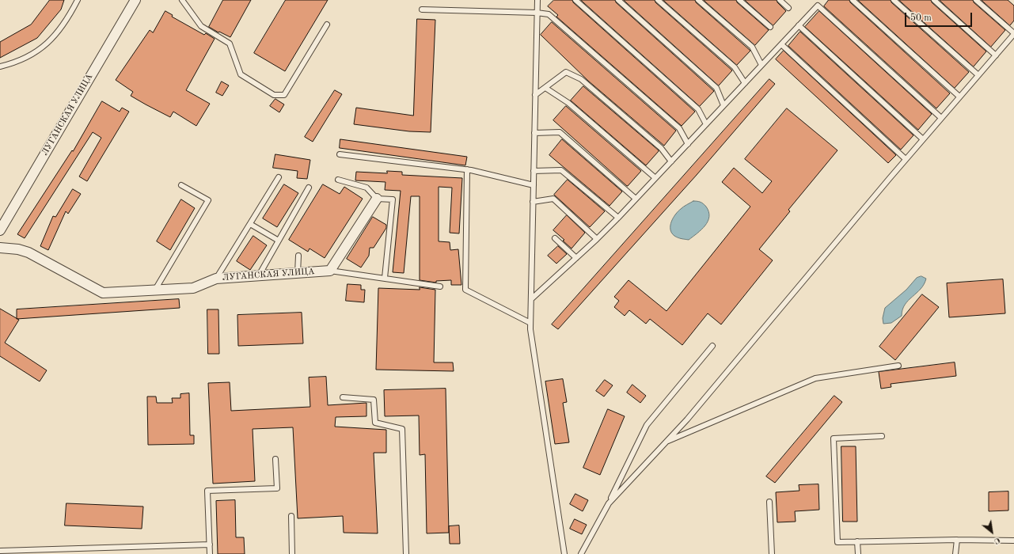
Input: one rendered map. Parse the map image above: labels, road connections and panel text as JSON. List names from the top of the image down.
{
  "streets": {
    "street": ["ЛУГАНСКАЯ УЛИЦА"]
  },
  "scale_bar": "50 m",
  "north": "bottom right"
}
